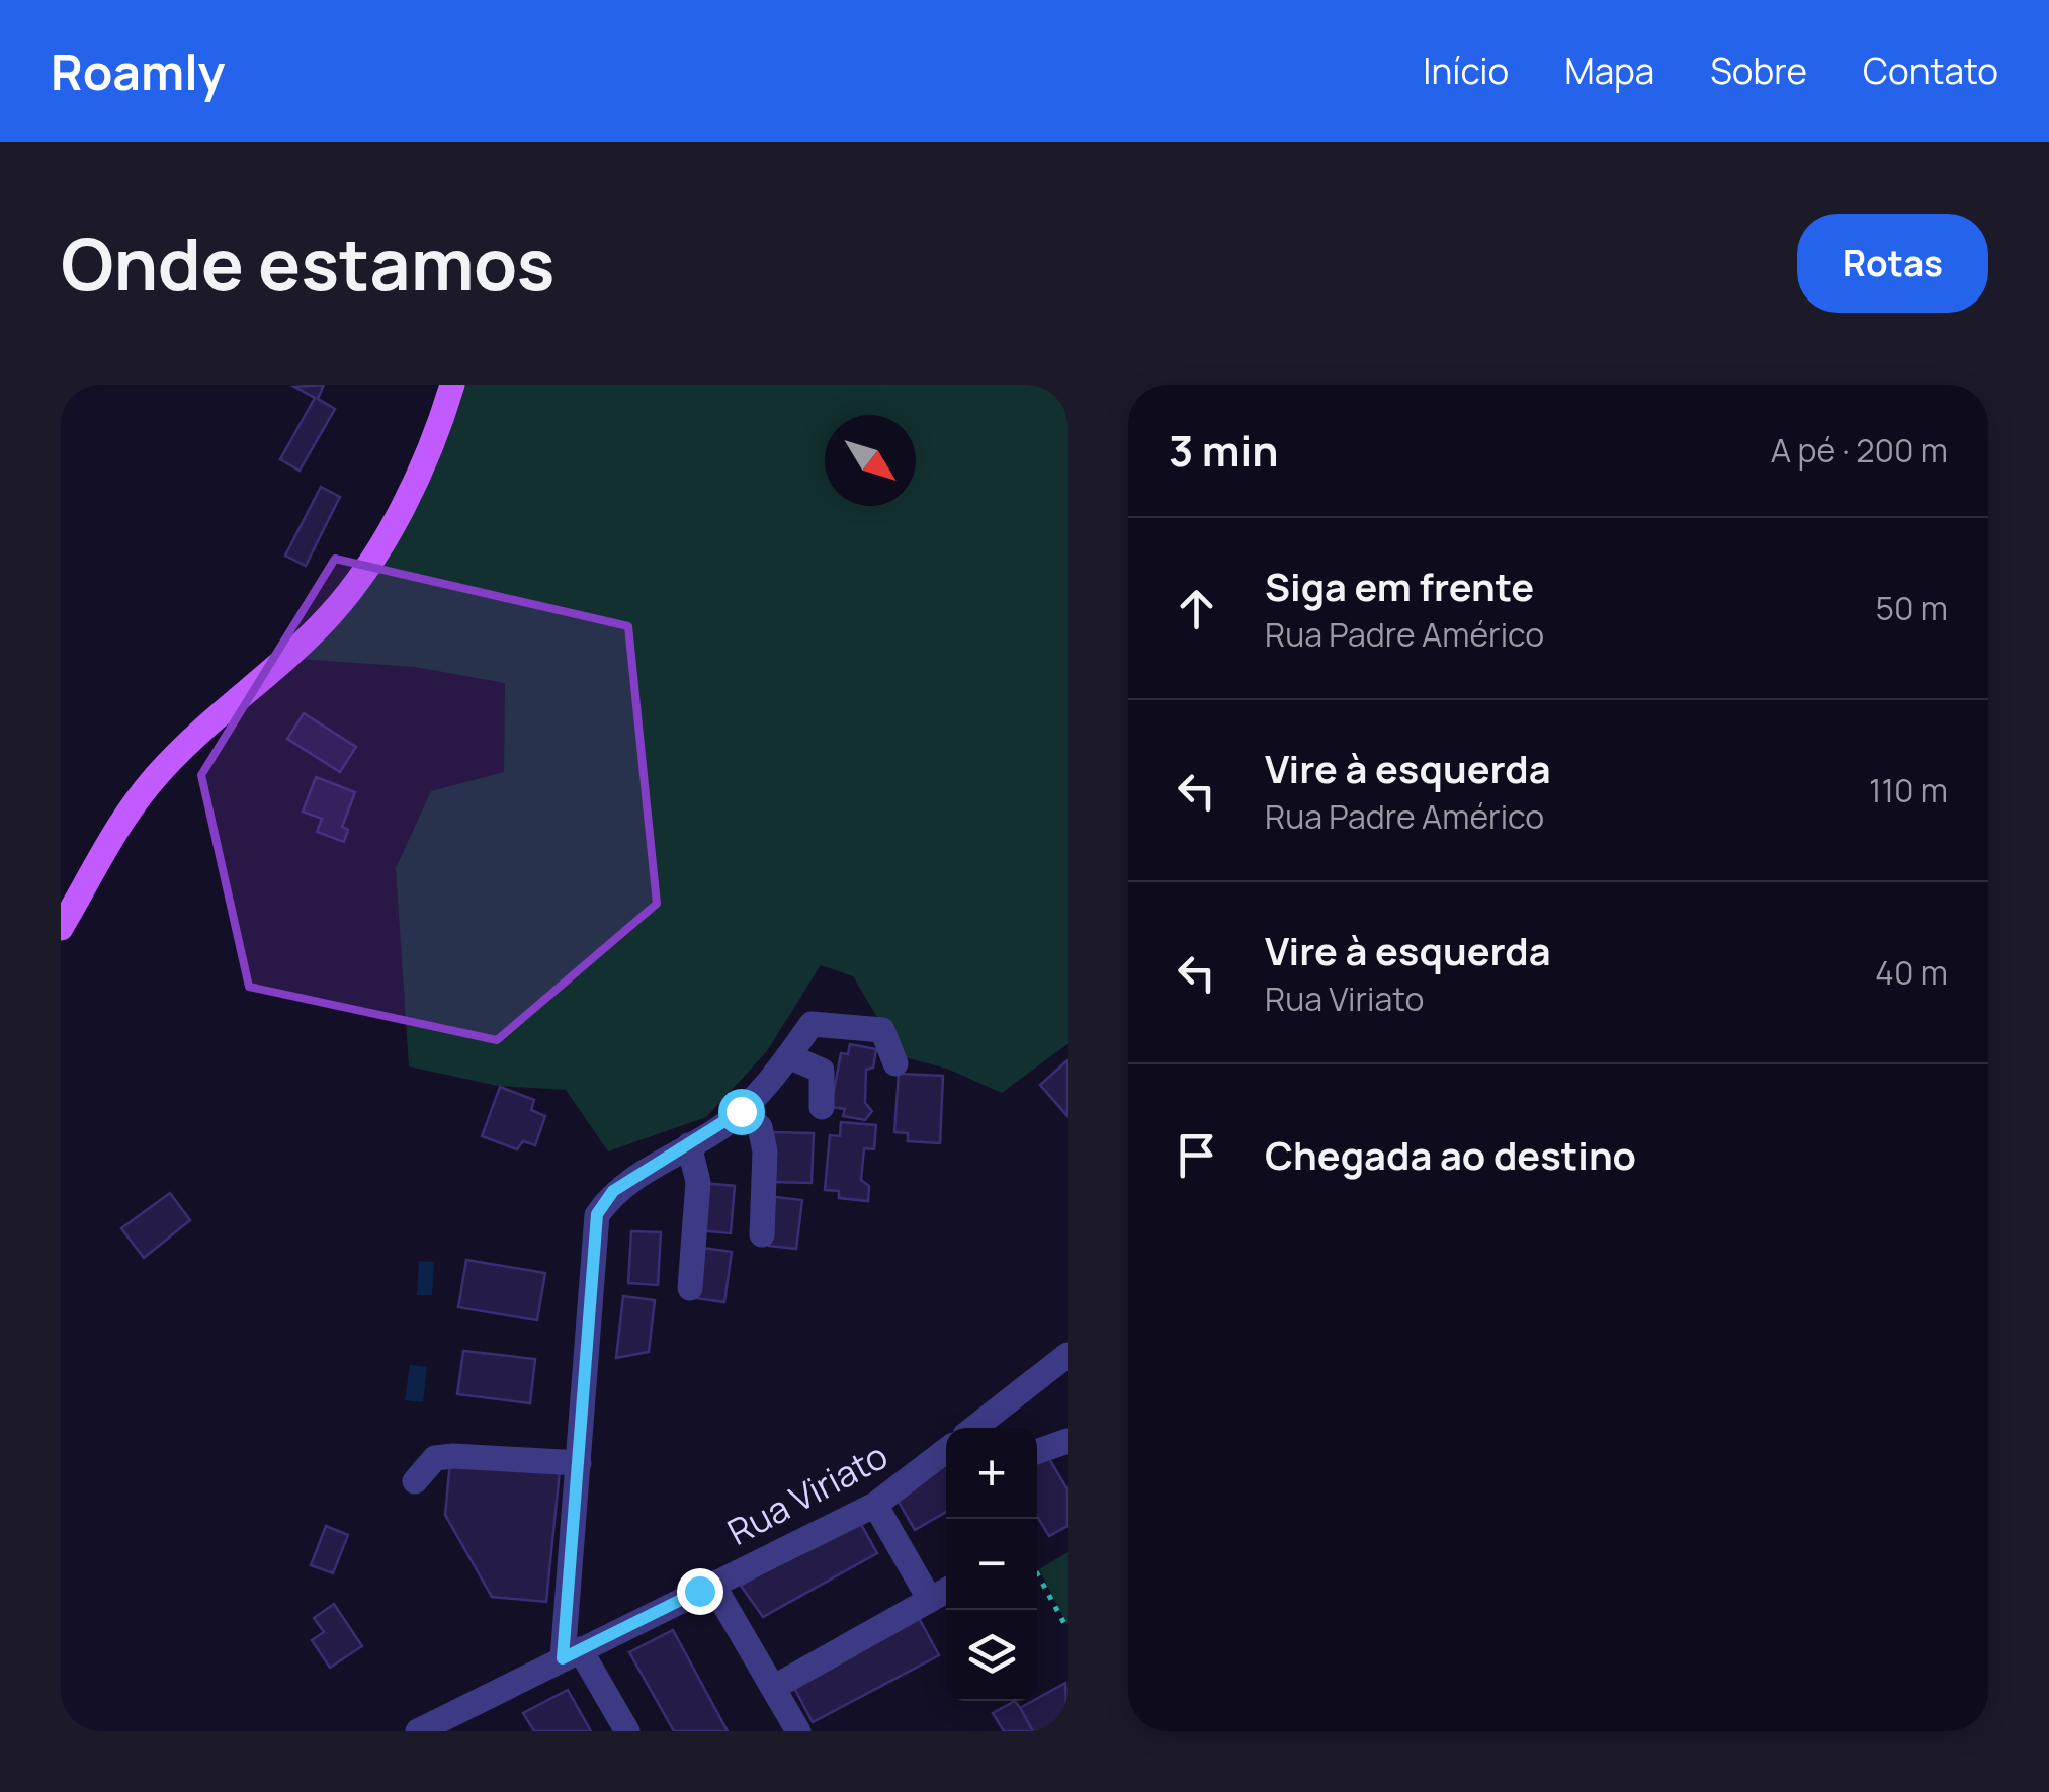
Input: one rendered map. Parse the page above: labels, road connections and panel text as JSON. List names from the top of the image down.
{
  "streets": {
    "street": ["Rua Viriato"]
  },
  "north": "bottom right",
  "page": {
    "header": "Roamly",
    "nav": [
      "Início",
      "Mapa",
      "Sobre",
      "Contato"
    ],
    "buttons": "Rotas",
    "title": "Onde estamos",
    "heading": ["3 min", "A pé · 200 m"],
    "list": [
      ["Siga em frente", "Rua Padre Américo", "50 m"],
      ["Vire à esquerda", "Rua Padre Américo", "110 m"],
      ["Vire à esquerda", "Rua Viriato", "40 m"],
      "Chegada ao destino"
    ],
    "map_buttons": ["+", "−"]
  }
}
